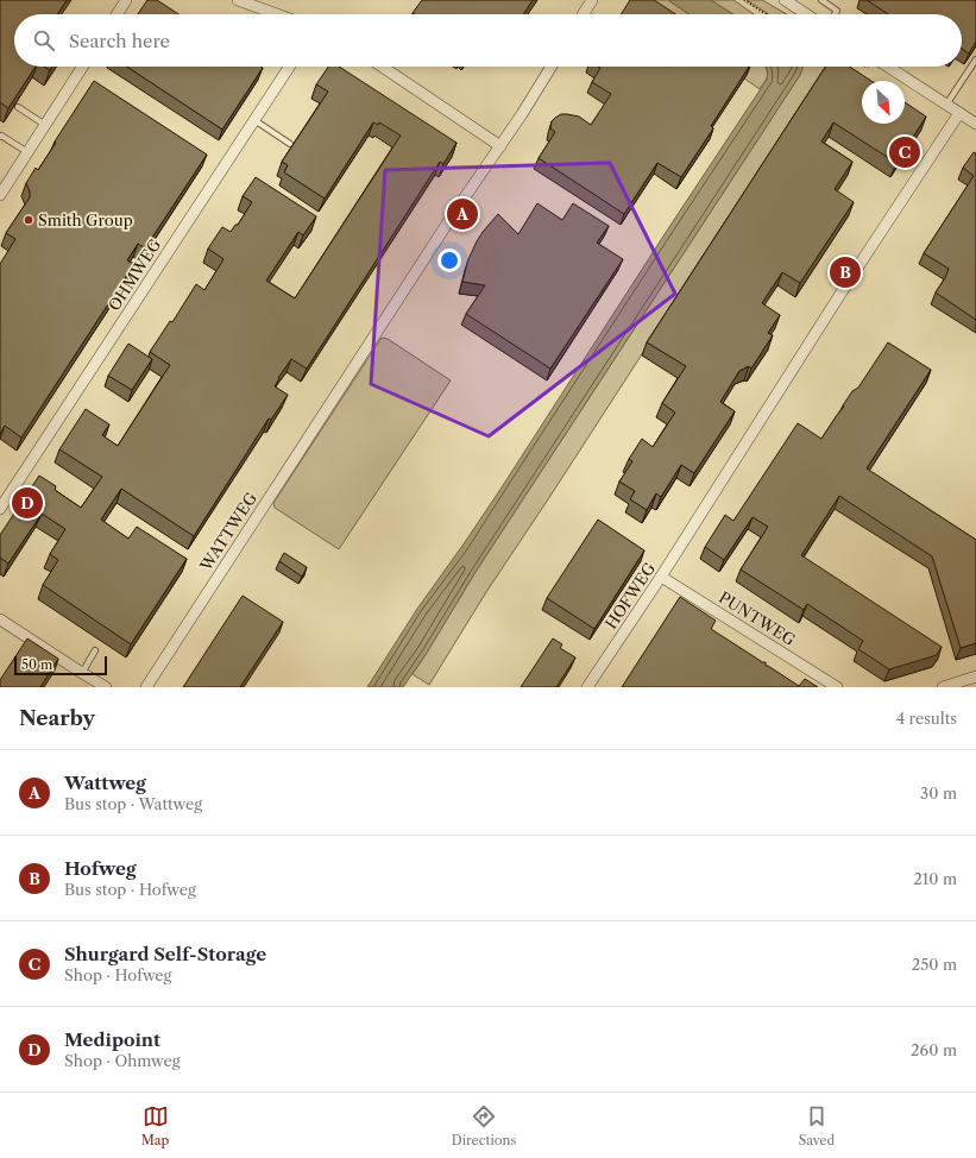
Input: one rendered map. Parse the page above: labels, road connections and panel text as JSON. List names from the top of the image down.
{
  "streets": {
    "street": [
      "OHMWEG",
      "WATTWEG",
      "HOFWEG",
      "PUNTWEG"
    ]
  },
  "crossings": [
    ["HOFWEG", "PUNTWEG"]
  ],
  "places": ["Smith Group"],
  "scale_bar": "50 m",
  "north": "bottom right",
  "page": {
    "search": "Search here",
    "pins": [
      "C",
      "A",
      "B",
      "D"
    ],
    "scale": "50 m",
    "heading": ["Nearby", "4 results"],
    "list": [
      {
        "mark": "A",
        "name": "Wattweg",
        "note": "Bus stop · Wattweg",
        "value": "30 m"
      },
      {
        "mark": "B",
        "name": "Hofweg",
        "note": "Bus stop · Hofweg",
        "value": "210 m"
      },
      {
        "mark": "C",
        "name": "Shurgard Self-Storage",
        "note": "Shop · Hofweg",
        "value": "250 m"
      },
      {
        "mark": "D",
        "name": "Medipoint",
        "note": "Shop · Ohmweg",
        "value": "260 m"
      }
    ],
    "nav": ["Map", "Directions", "Saved"]
  }
}
